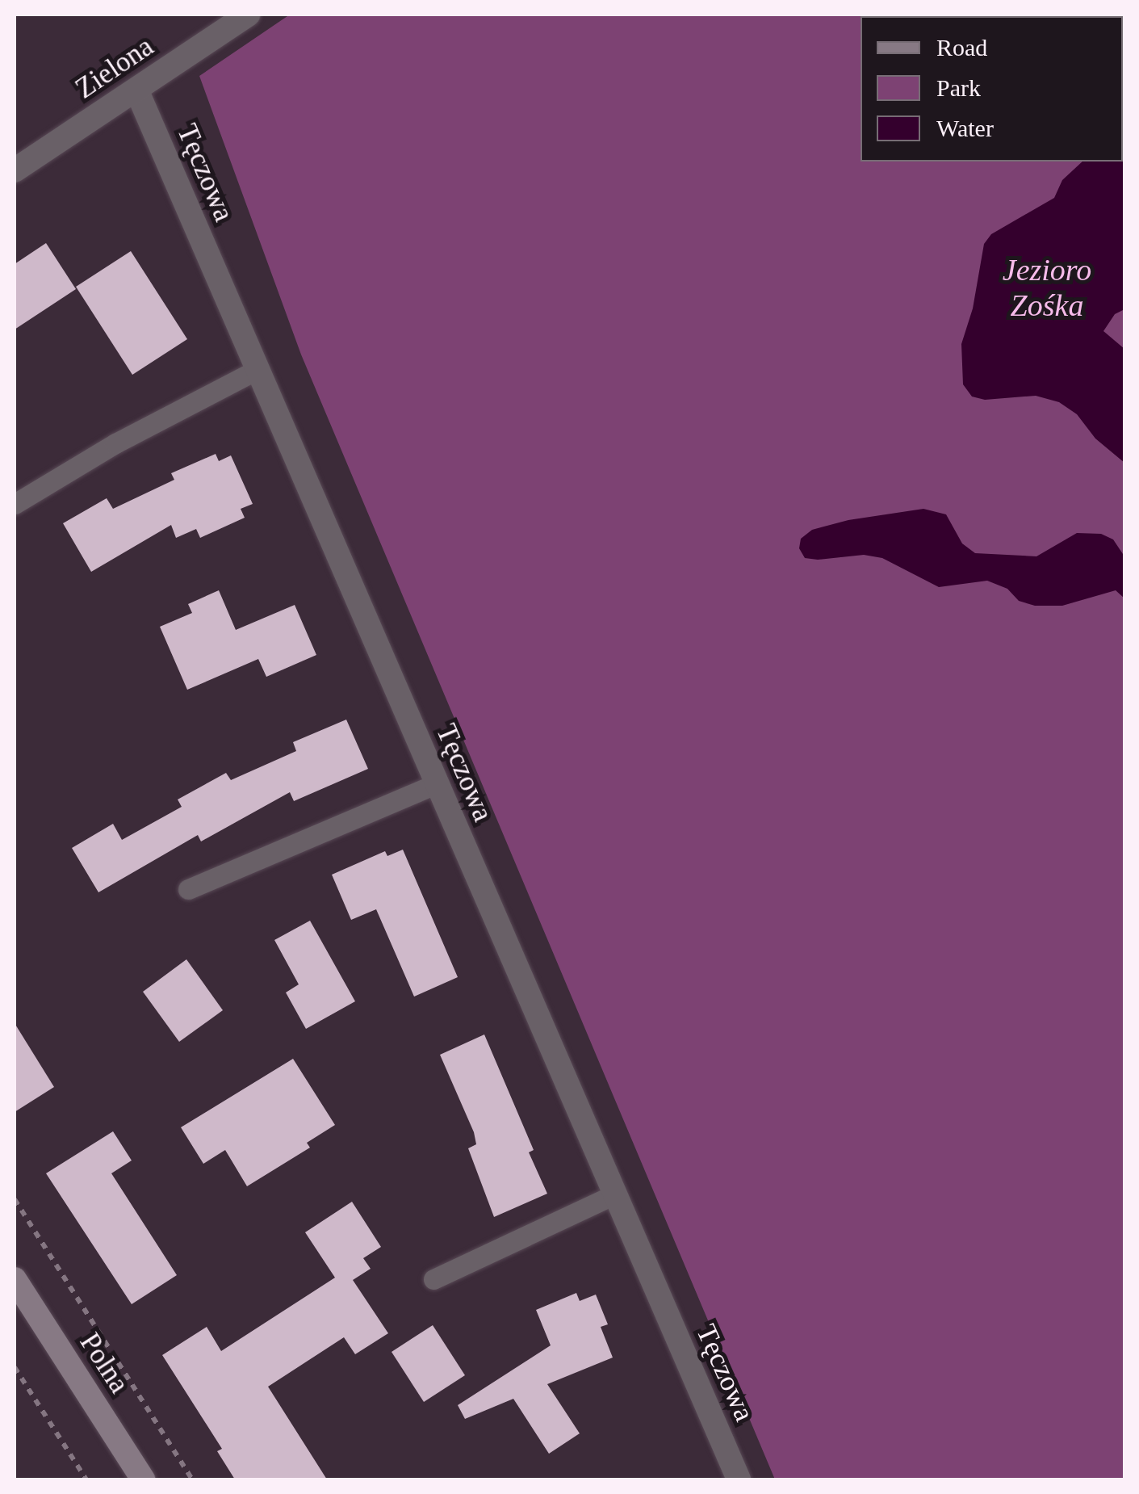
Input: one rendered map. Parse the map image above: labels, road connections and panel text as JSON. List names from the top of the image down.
{
  "streets": {
    "street": ["Zielona", "Tęczowa", "Polna"]
  },
  "crossings": [
    ["Zielona", "Tęczowa"]
  ],
  "water": ["Jezioro Zośka"],
  "legend": ["Road", "Park", "Water"]
}
